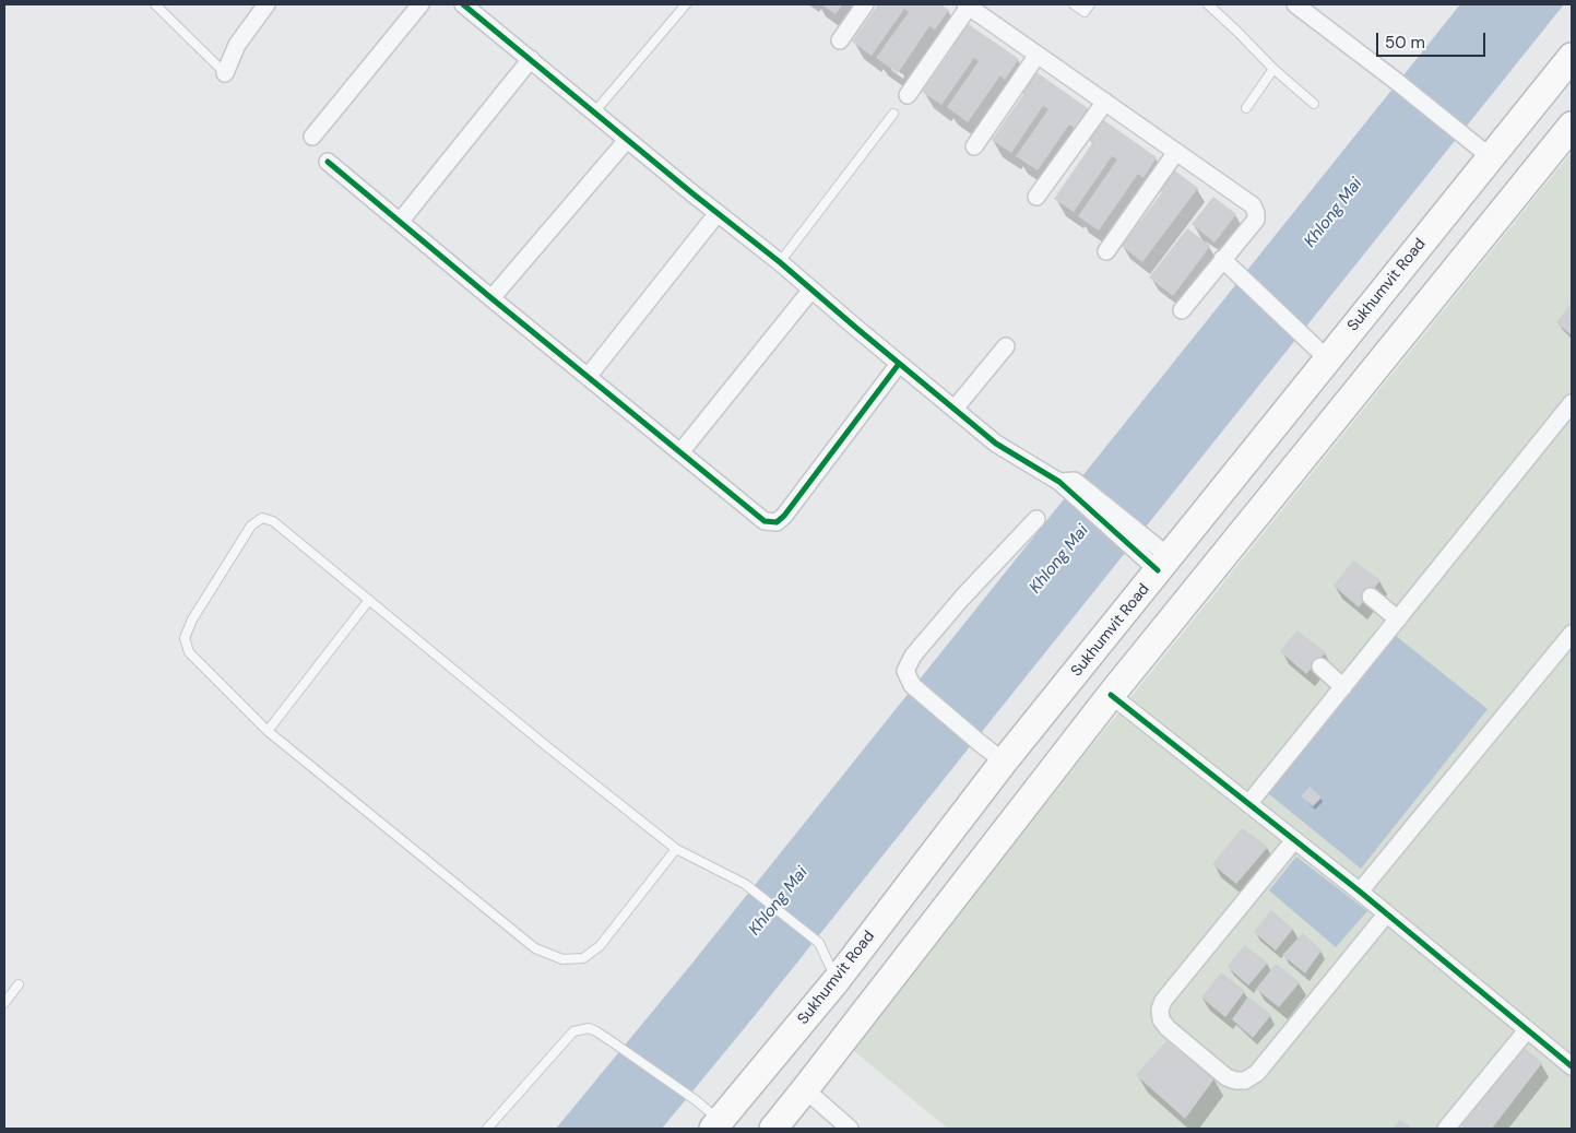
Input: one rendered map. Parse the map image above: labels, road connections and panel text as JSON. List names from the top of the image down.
{
  "streets": {
    "highway": ["Sukhumvit Road"]
  },
  "water": ["Khlong Mai"],
  "scale_bar": "50 m"
}
